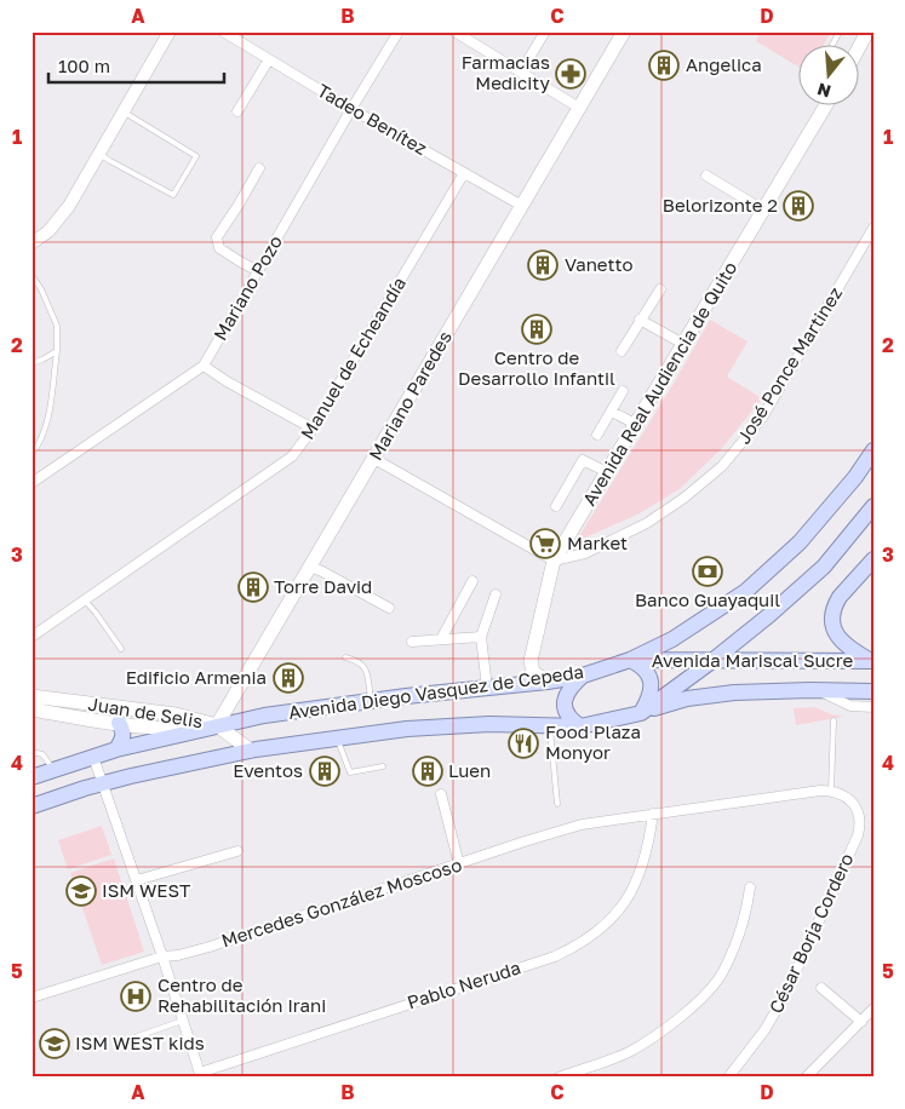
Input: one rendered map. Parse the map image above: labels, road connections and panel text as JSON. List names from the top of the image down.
{
  "streets": {
    "main road": [
      "Avenida Real Audiencia de Quito",
      "Mariano Paredes",
      "Avenida Mariscal Sucre",
      "Avenida Diego Vasquez de Cepeda",
      "Juan de Selis"
    ],
    "street": [
      "Tadeo Benítez",
      "Mariano Pozo",
      "Manuel de Echeandía",
      "José Ponce Martinez",
      "Mercedes González Moscoso",
      "César Borja Cordero",
      "Pablo Neruda"
    ]
  },
  "crossings": [
    ["Tadeo Benítez", "Mariano Pozo"],
    ["Tadeo Benítez", "Manuel de Echeandía"],
    ["Tadeo Benítez", "Mariano Paredes"],
    ["José Ponce Martinez", "Avenida Real Audiencia de Quito"],
    ["Avenida Real Audiencia de Quito", "Avenida Diego Vasquez de Cepeda"],
    ["Mariano Paredes", "Avenida Diego Vasquez de Cepeda"],
    ["Mariano Paredes", "Juan de Selis"],
    ["Avenida Mariscal Sucre", "Avenida Diego Vasquez de Cepeda"],
    ["Avenida Diego Vasquez de Cepeda", "Juan de Selis"],
    ["Mercedes González Moscoso", "Pablo Neruda"]
  ],
  "places": {
    "building": [
      "Angelica",
      "Belorizonte 2",
      "Vanetto",
      "Centro de Desarrollo Infantil",
      "Torre David",
      "Edificio Armenia",
      "Eventos",
      "Luen"
    ],
    "pharmacy": ["Farmacias Medicity"],
    "supermarket": ["Market"],
    "bank": ["Banco Guayaquil"],
    "restaurant": ["Food Plaza Monyor"],
    "school or university": ["ISM WEST", "ISM WEST kids"],
    "hospital": ["Centro de Rehabilitación Irani"]
  },
  "scale_bar": "100 m",
  "north": "bottom",
  "grid": {
    "columns": [
      "A",
      "B",
      "C",
      "D"
    ],
    "rows": [
      "1",
      "2",
      "3",
      "4",
      "5"
    ]
  }
}
